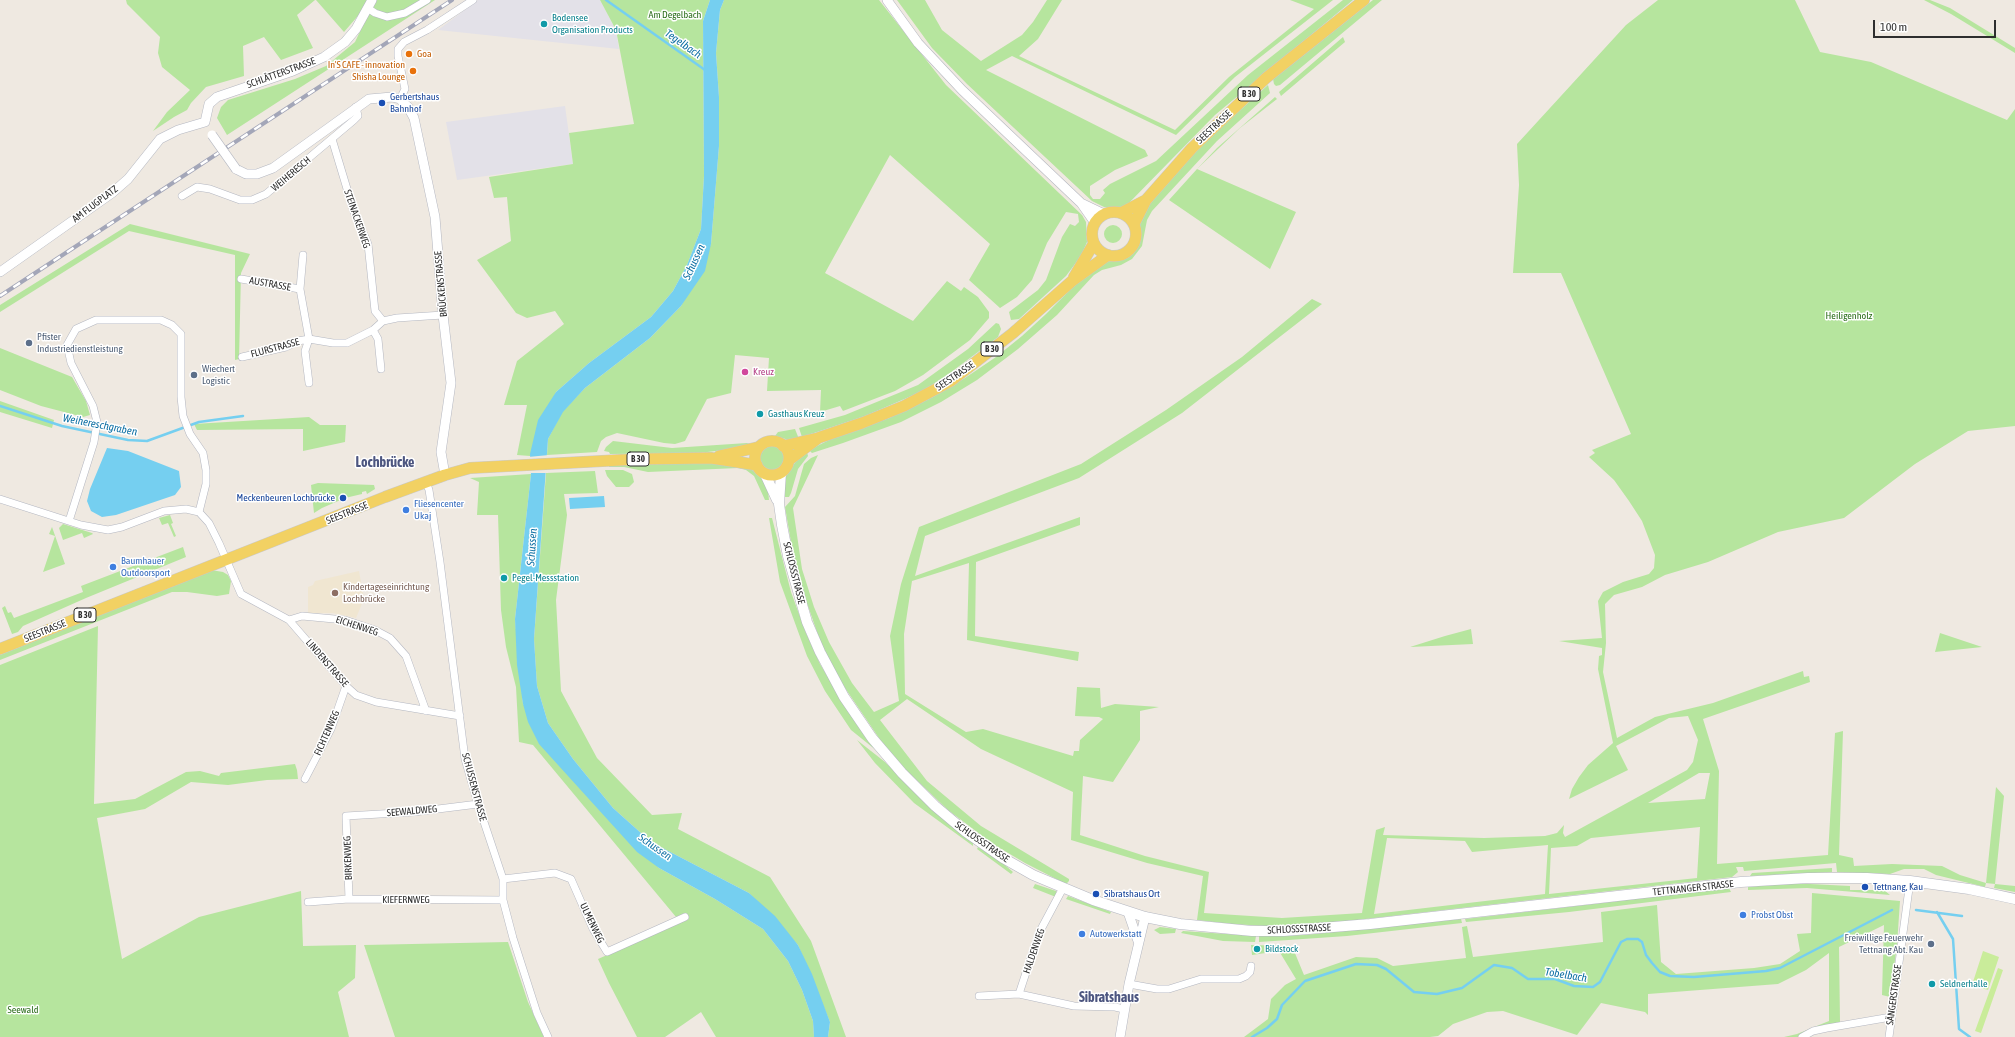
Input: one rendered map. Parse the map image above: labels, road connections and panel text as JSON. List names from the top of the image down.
{
  "streets": {
    "main road": [
      "B 30",
      "SEESTRASSE",
      "SCHLOSSSTRASSE",
      "TETTNANGER STRASSE"
    ],
    "street": [
      "SCHLÄTTERSTRASSE",
      "WEIHERESCH",
      "AM FLUGPLATZ",
      "STEINACKERWEG",
      "AUSTRASSE",
      "BRÜCKENSTRASSE",
      "FLURSTRASSE",
      "EICHENWEG",
      "LINDENSTRASSE",
      "FICHTENWEG",
      "SCHUSSENSTRASSE",
      "SEEWALDWEG",
      "BIRKENWEG",
      "KIEFERNWEG",
      "ULMENWEG",
      "HALDENWEG",
      "SÄNGERSTRASSE"
    ]
  },
  "crossings": [
    ["SCHLÄTTERSTRASSE", "AM FLUGPLATZ"],
    ["SEESTRASSE", "BRÜCKENSTRASSE"],
    ["SEESTRASSE", "SCHLOSSSTRASSE"],
    ["SEESTRASSE", "LINDENSTRASSE"],
    ["SEESTRASSE", "SCHUSSENSTRASSE"],
    ["WEIHERESCH", "STEINACKERWEG"],
    ["SCHLOSSSTRASSE", "TETTNANGER STRASSE"],
    ["SCHLOSSSTRASSE", "HALDENWEG"],
    ["EICHENWEG", "LINDENSTRASSE"],
    ["LINDENSTRASSE", "FICHTENWEG"],
    ["LINDENSTRASSE", "SCHUSSENSTRASSE"],
    ["SCHUSSENSTRASSE", "SEEWALDWEG"],
    ["SCHUSSENSTRASSE", "KIEFERNWEG"],
    ["SCHUSSENSTRASSE", "ULMENWEG"],
    ["SEEWALDWEG", "BIRKENWEG"],
    ["BIRKENWEG", "KIEFERNWEG"],
    ["TETTNANGER STRASSE", "SÄNGERSTRASSE"]
  ],
  "districts": ["Lochbrücke", "Sibratshaus"],
  "water": [
    "Tegelbach",
    "Schussen",
    "Weihereschgraben",
    "Tobelbach"
  ],
  "parks": ["Am Degelbach", "Heiligenholz", "Seewald"],
  "places": [
    "Bodensee Organisation Products",
    "Goa",
    "In'S CAFE - innovation Shisha Lounge",
    "Gerbertshaus Bahnhof",
    "Pfister Industriedienstleistung",
    "Kreuz",
    "Wiechert Logistic",
    "Gasthaus Kreuz",
    "Meckenbeuren Lochbrücke",
    "Fliesencenter Ukaj",
    "Baumhauer Outdoorsport",
    "Pegel-Messstation",
    "Kindertageseinrichtung Lochbrücke",
    "Tettnang, Kau",
    "Sibratshaus Ort",
    "Probst Obst",
    "Autowerkstatt",
    "Freiwillige Feuerwehr Tettnang Abt. Kau",
    "Bildstock",
    "Seldnerhalle"
  ],
  "scale_bar": "100 m"
}
